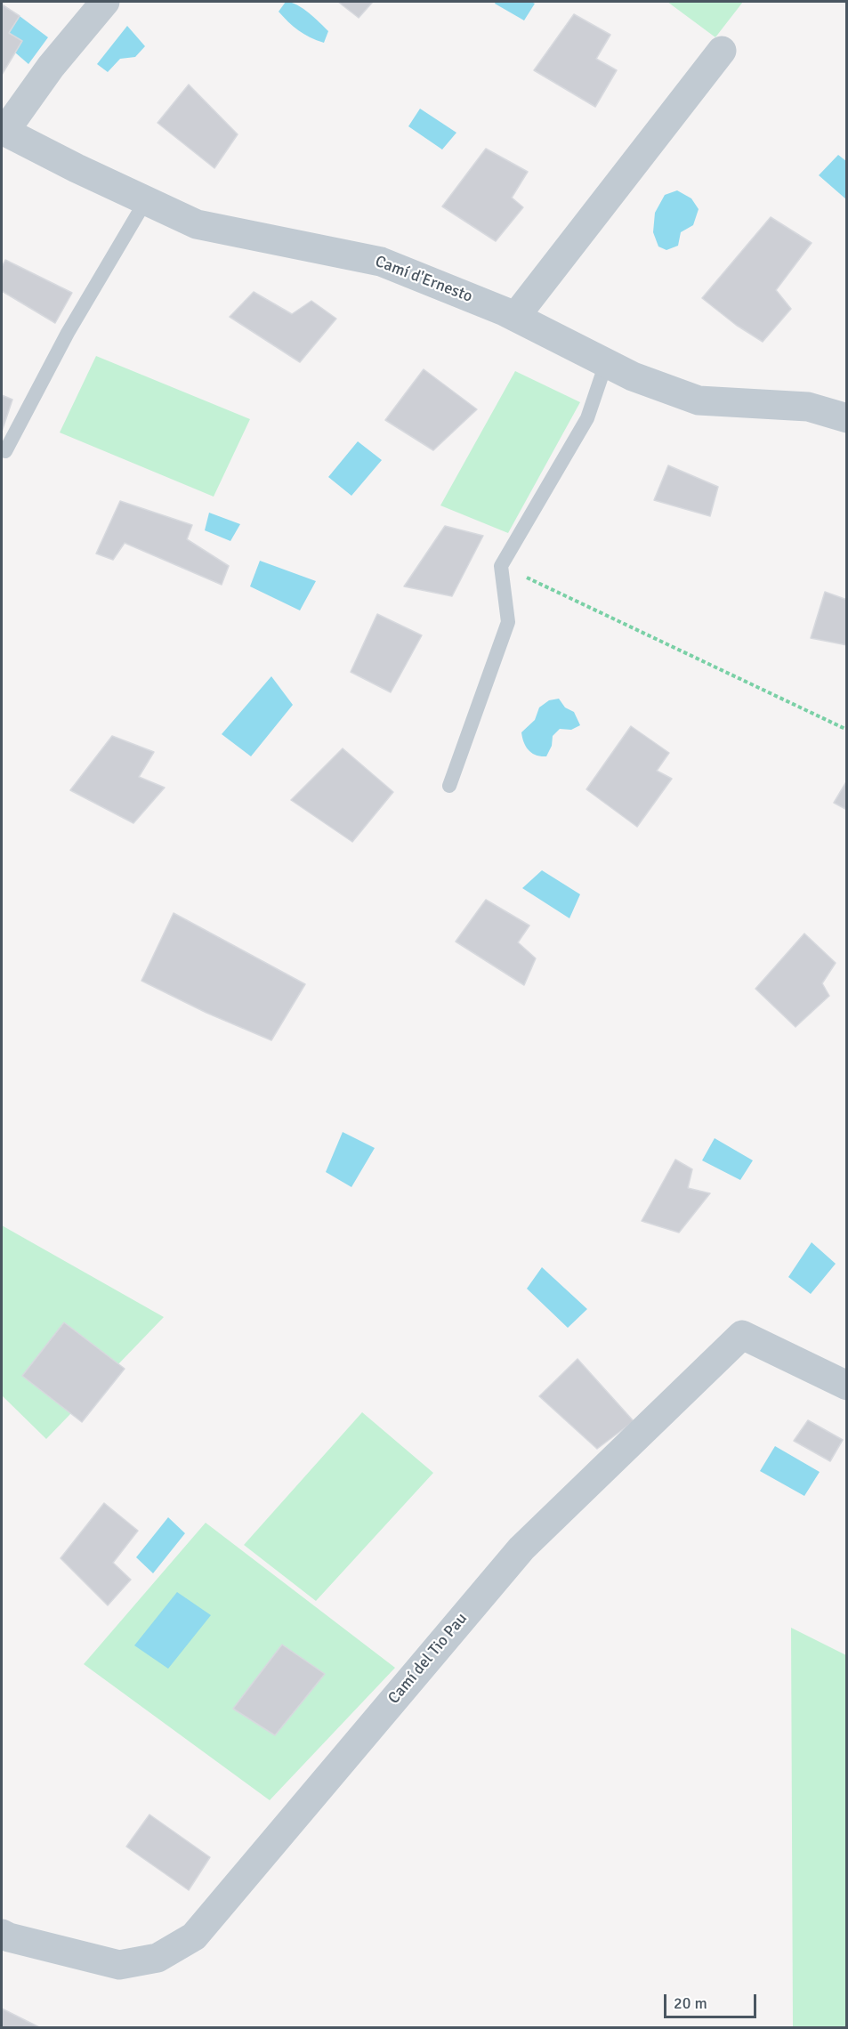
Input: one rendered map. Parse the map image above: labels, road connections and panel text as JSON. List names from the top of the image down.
{
  "streets": {
    "street": ["Camí d'Ernesto", "Camí del Tio Pau"]
  },
  "scale_bar": "20 m"
}
